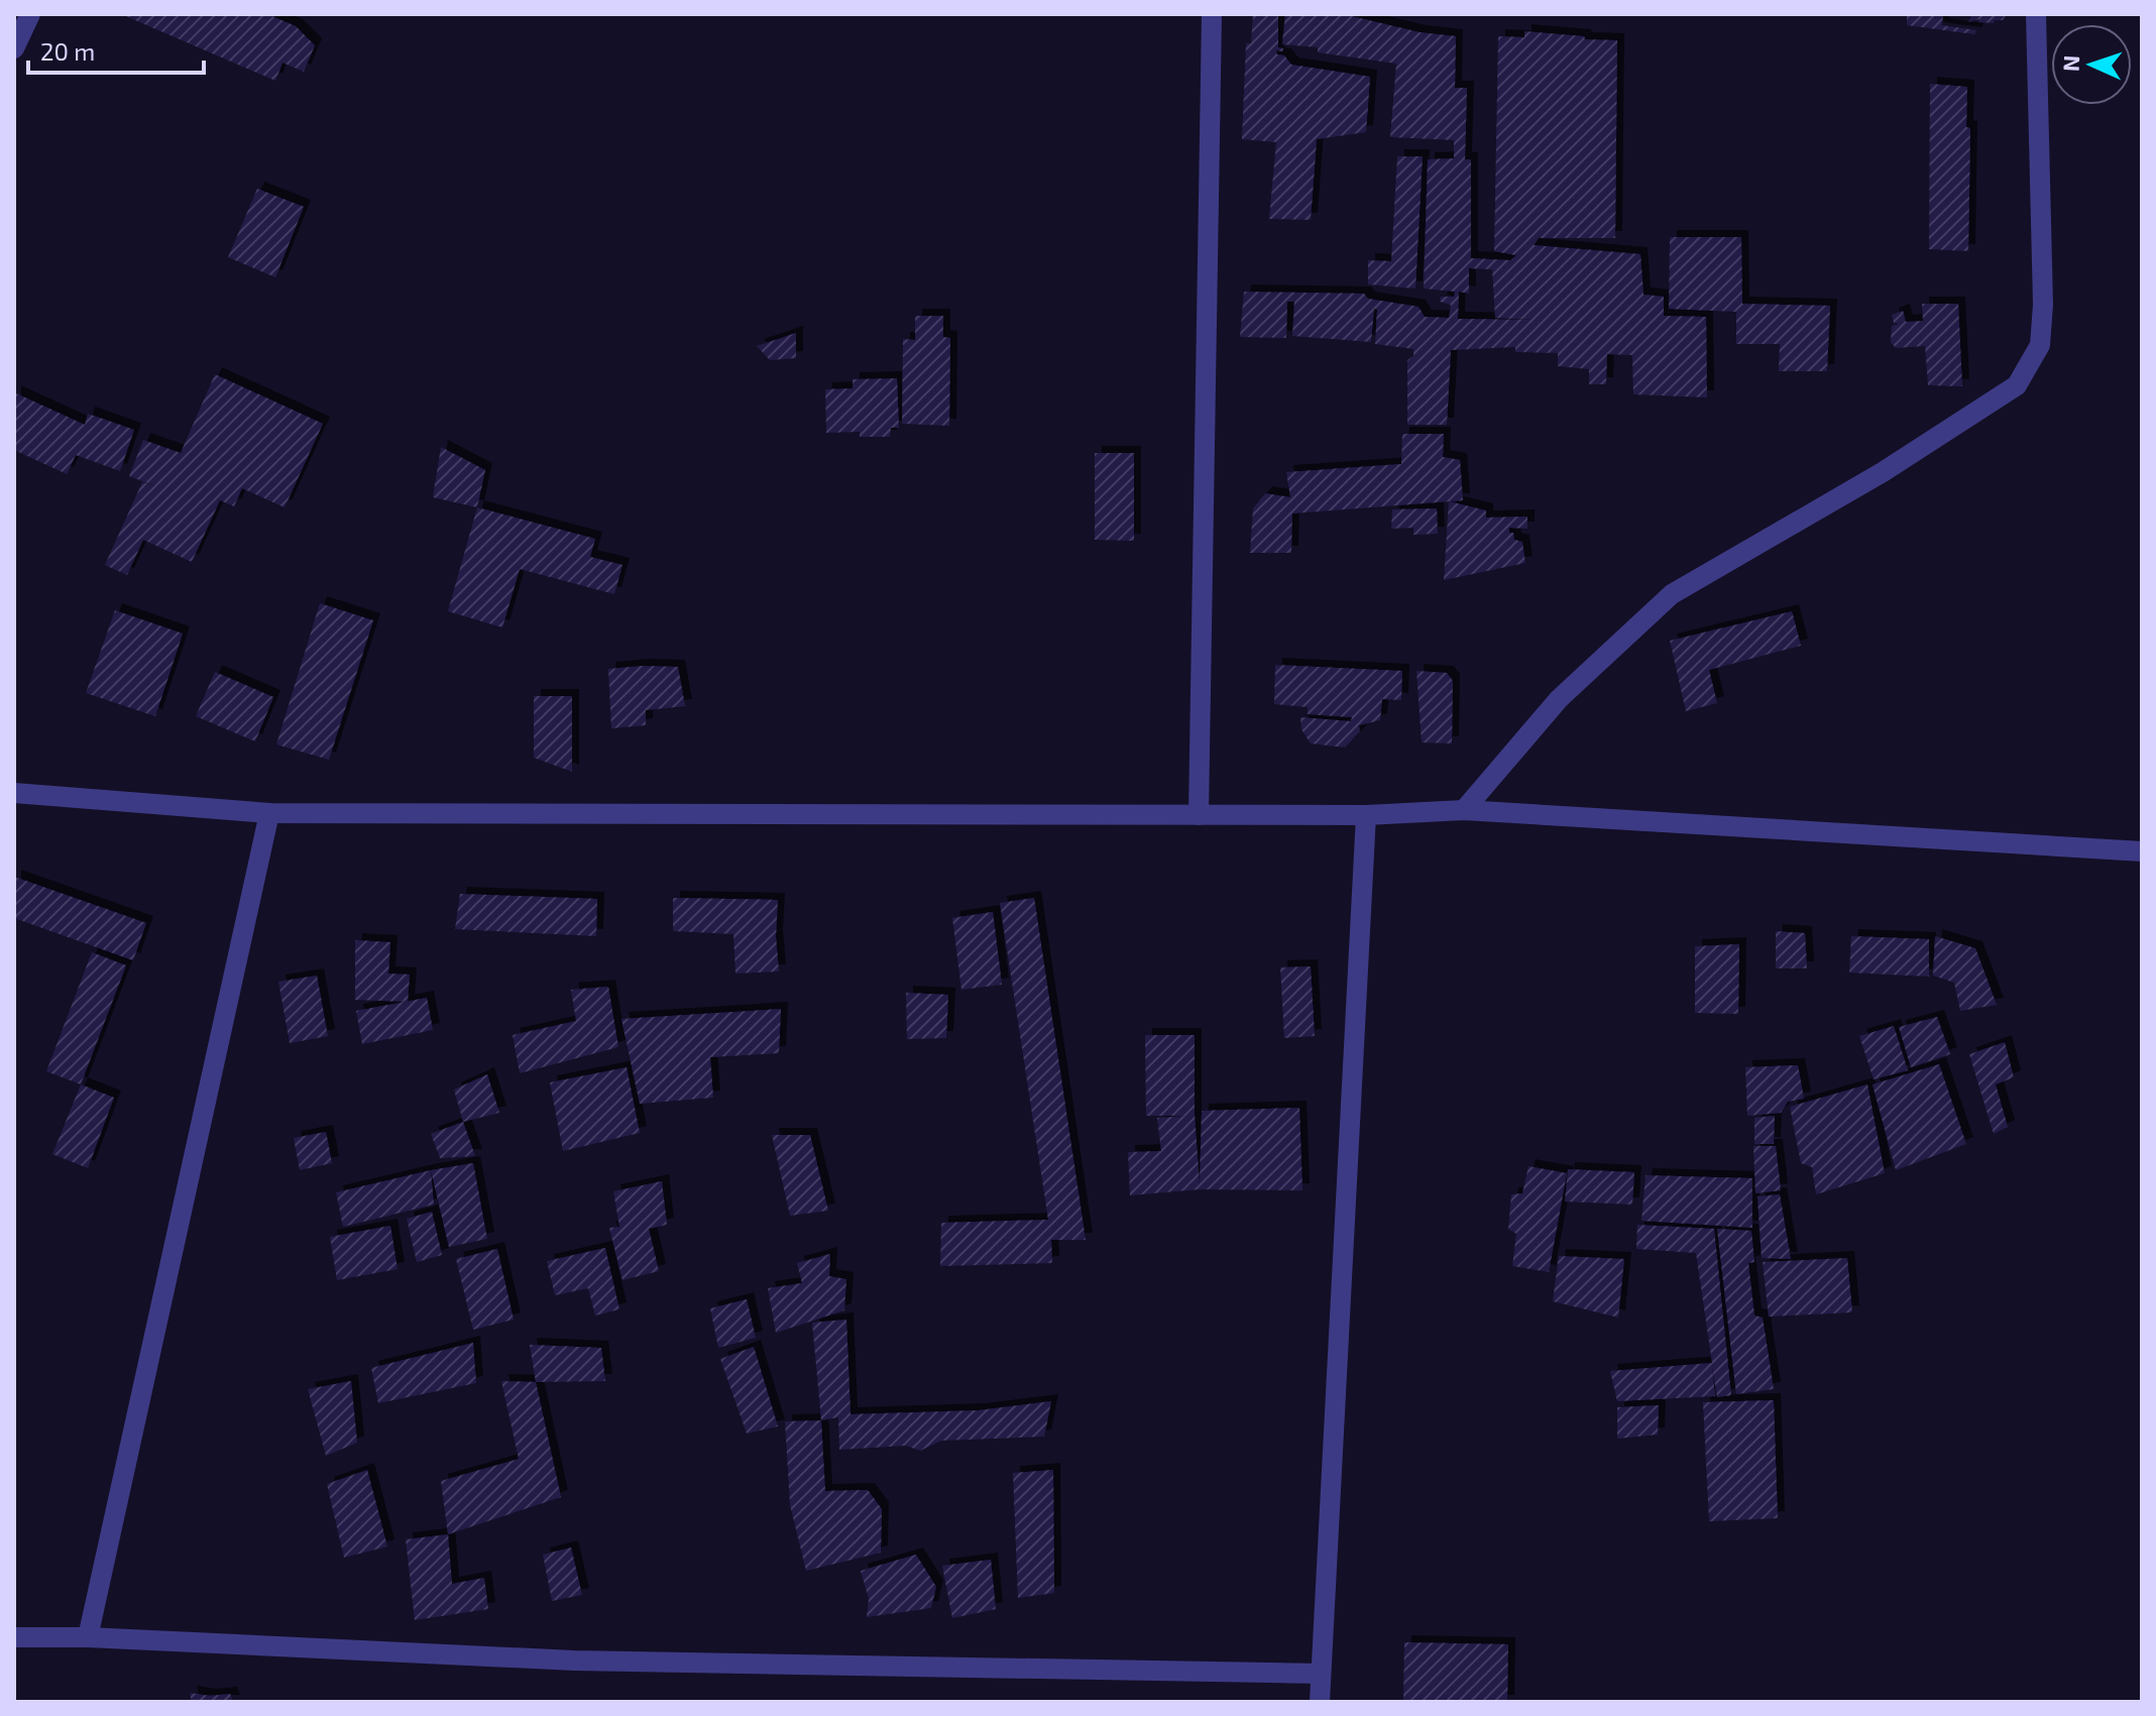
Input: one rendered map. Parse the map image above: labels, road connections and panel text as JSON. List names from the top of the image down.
{
  "scale_bar": "20 m",
  "north": "left"
}
